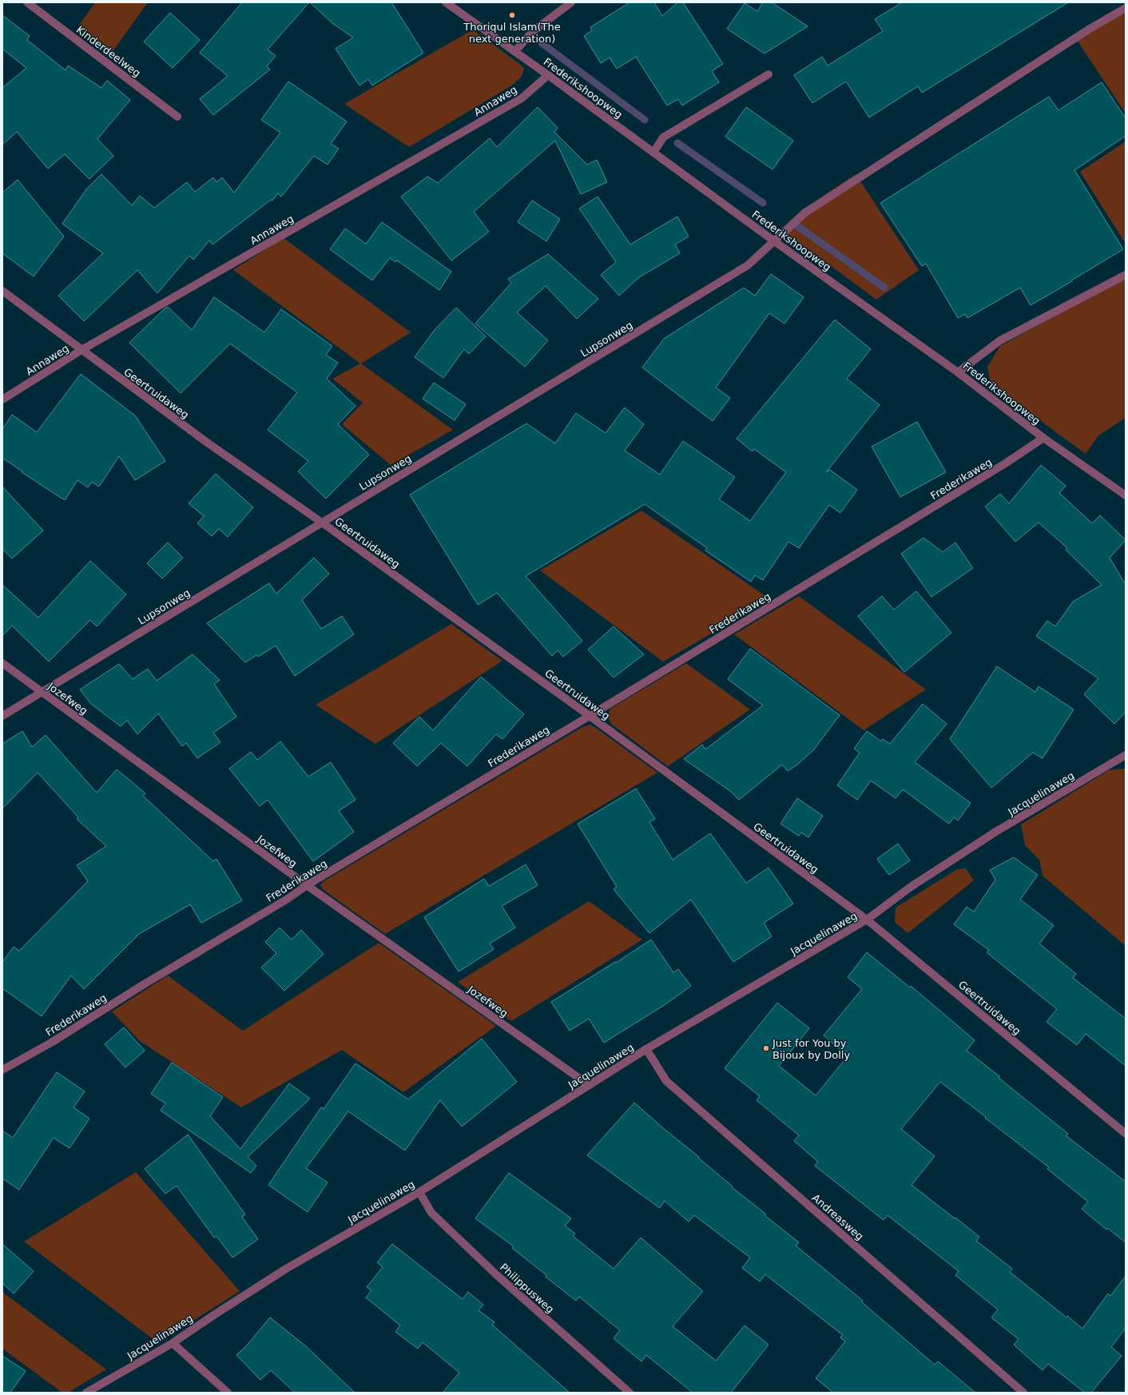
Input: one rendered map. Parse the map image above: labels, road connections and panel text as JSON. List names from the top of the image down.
{
  "streets": {
    "street": [
      "Kinderdeelweg",
      "Frederikshoopweg",
      "Annaweg",
      "Lupsonweg",
      "Geertruidaweg",
      "Frederikaweg",
      "Jozefweg",
      "Jacquelinaweg",
      "Andreasweg",
      "Philippusweg"
    ]
  },
  "crossings": [
    ["Frederikshoopweg", "Annaweg"],
    ["Frederikshoopweg", "Lupsonweg"],
    ["Frederikshoopweg", "Frederikaweg"],
    ["Annaweg", "Geertruidaweg"],
    ["Lupsonweg", "Geertruidaweg"],
    ["Lupsonweg", "Jozefweg"],
    ["Geertruidaweg", "Frederikaweg"],
    ["Geertruidaweg", "Jacquelinaweg"],
    ["Frederikaweg", "Jozefweg"],
    ["Jozefweg", "Jacquelinaweg"],
    ["Jacquelinaweg", "Andreasweg"],
    ["Jacquelinaweg", "Philippusweg"]
  ],
  "places": ["Thoriqul Islam(The next generation)", "Just for You by Bijoux by Dolly"]
}
